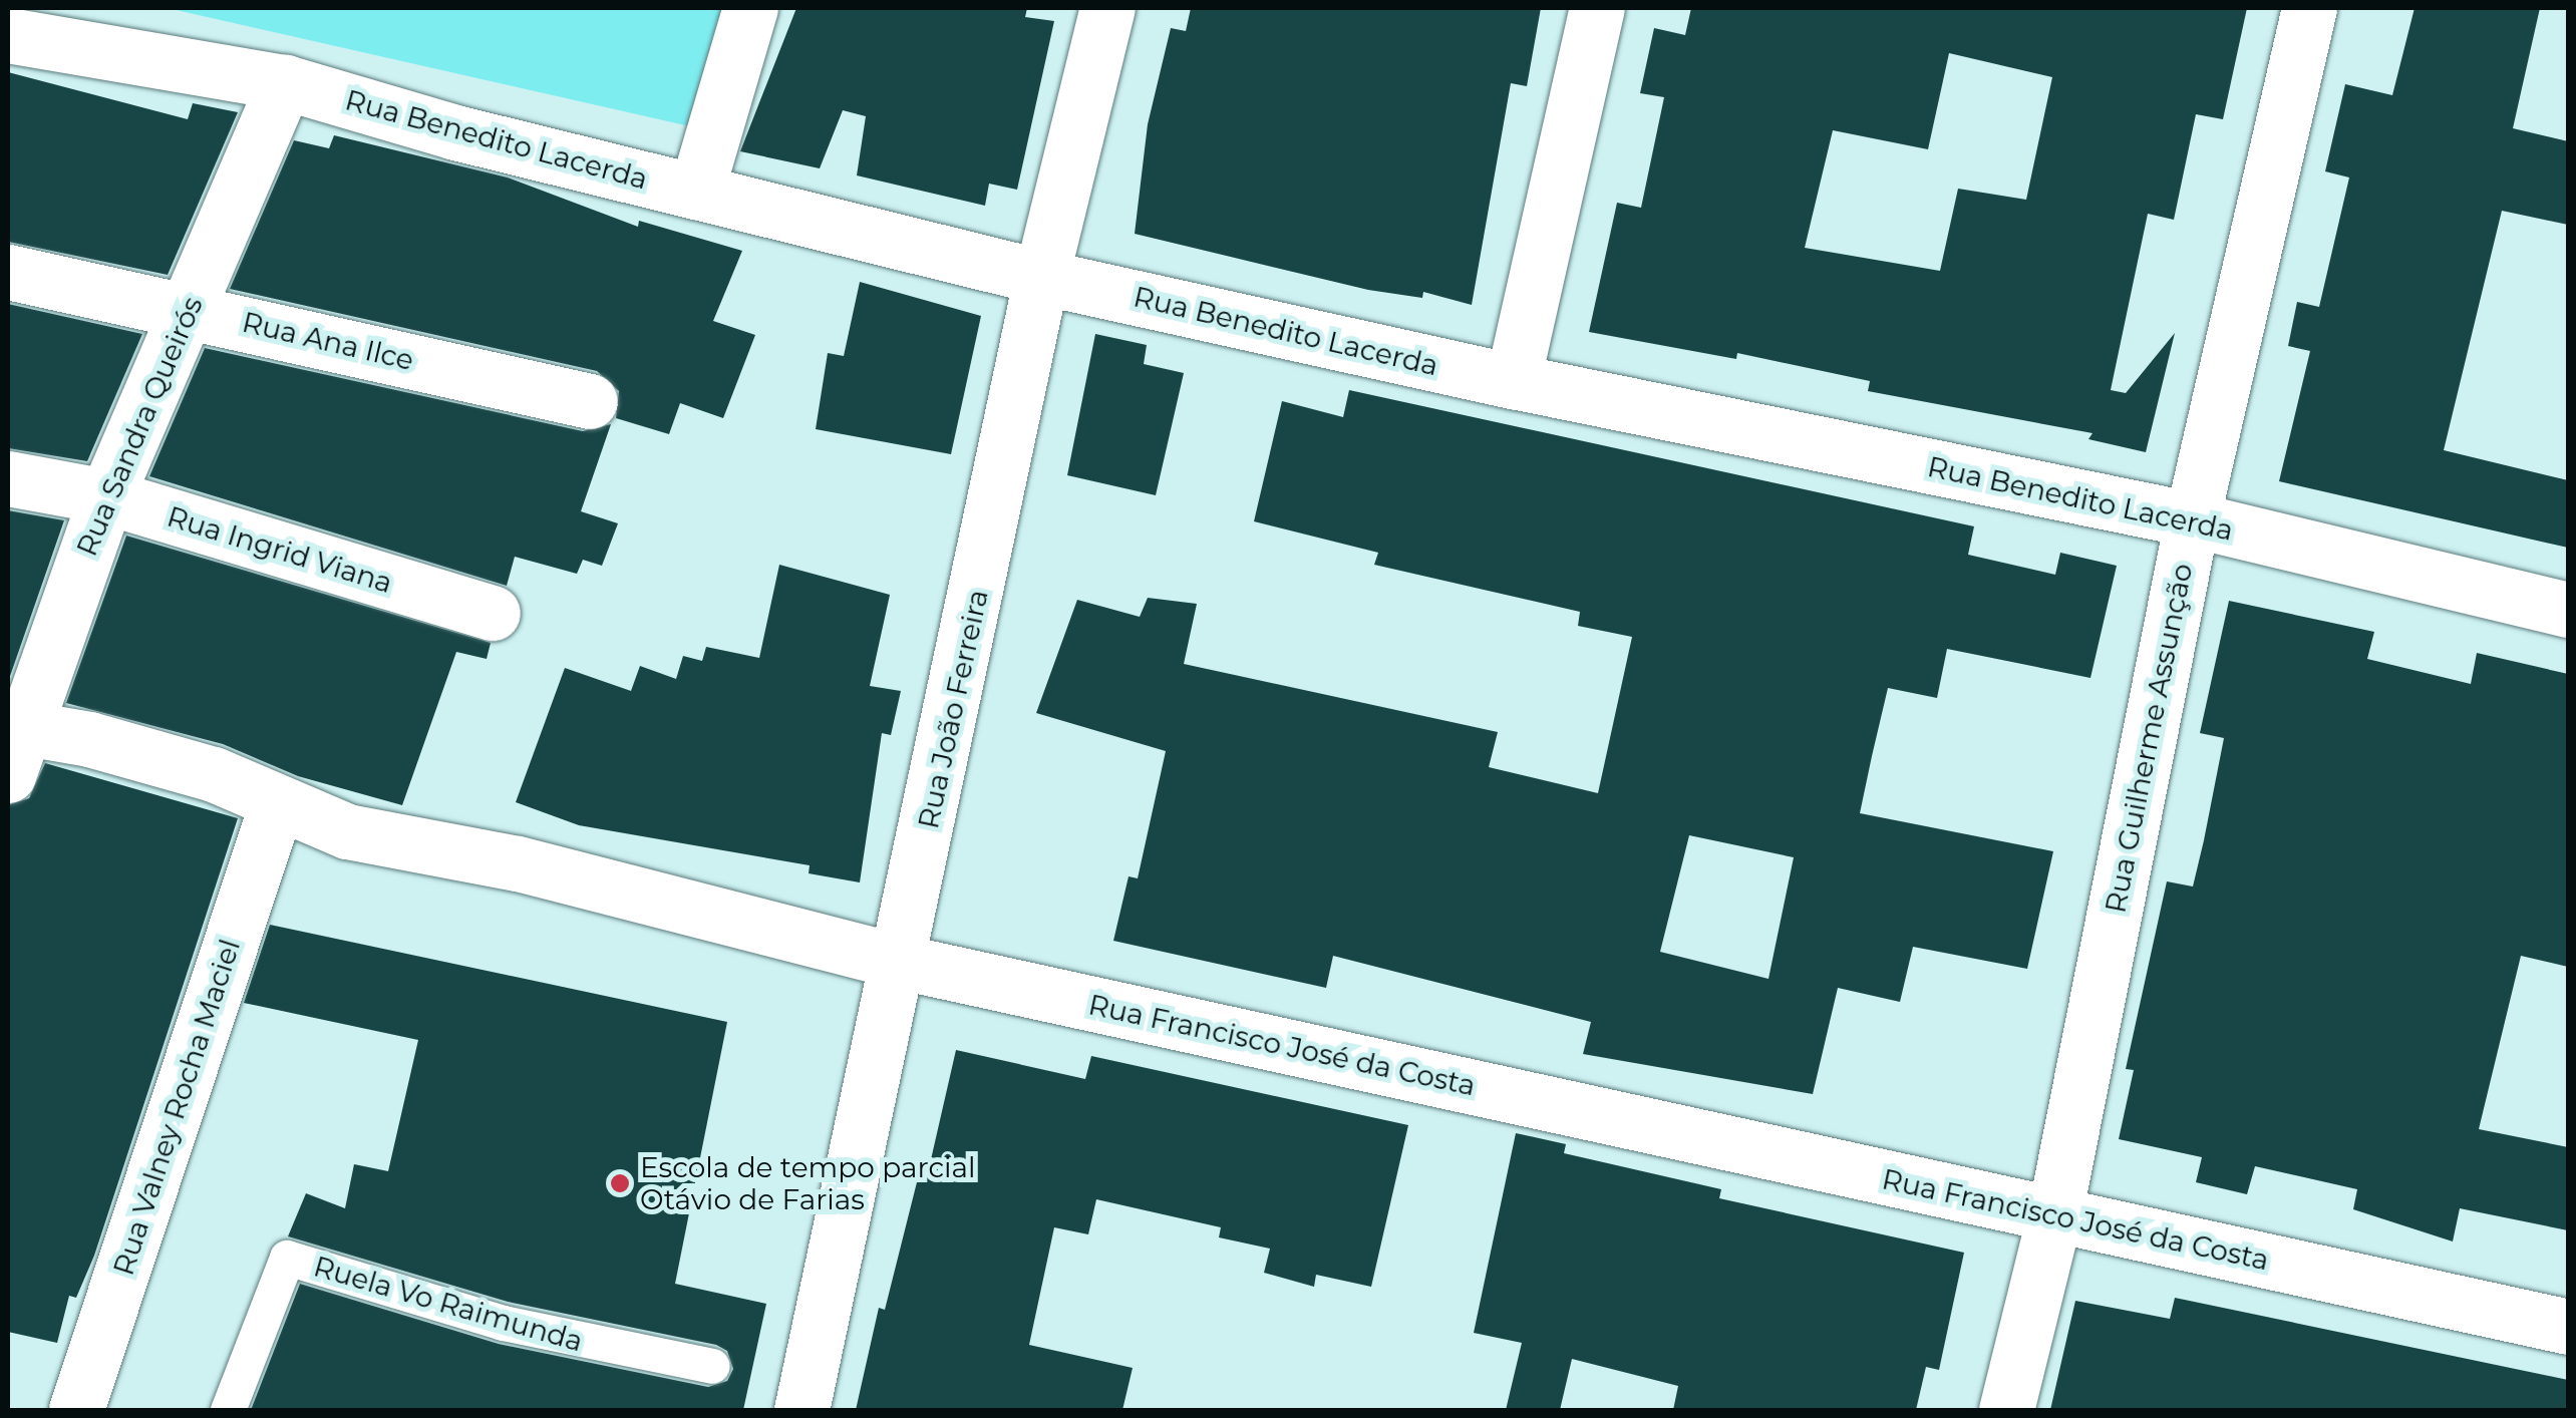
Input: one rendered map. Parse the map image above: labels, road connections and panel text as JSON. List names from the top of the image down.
{
  "streets": {
    "street": [
      "Rua Benedito Lacerda",
      "Rua Ana Ilce",
      "Rua Sandra Queirós",
      "Rua Ingrid Viana",
      "Rua João Ferreira",
      "Rua Guilherme Assunção",
      "Rua Francisco José da Costa",
      "Rua Valney Rocha Maciel"
    ],
    "lane": ["Ruela Vo Raimunda"]
  },
  "crossings": [
    ["Rua Benedito Lacerda", "Rua Sandra Queirós"],
    ["Rua Benedito Lacerda", "Rua João Ferreira"],
    ["Rua Benedito Lacerda", "Rua Guilherme Assunção"],
    ["Rua Ana Ilce", "Rua Sandra Queirós"],
    ["Rua Sandra Queirós", "Rua Ingrid Viana"],
    ["Rua Sandra Queirós", "Rua Francisco José da Costa"],
    ["Rua João Ferreira", "Rua Francisco José da Costa"],
    ["Rua Guilherme Assunção", "Rua Francisco José da Costa"],
    ["Rua Francisco José da Costa", "Rua Valney Rocha Maciel"]
  ],
  "places": ["Escola de tempo parcial Otávio de Farias"]
}
